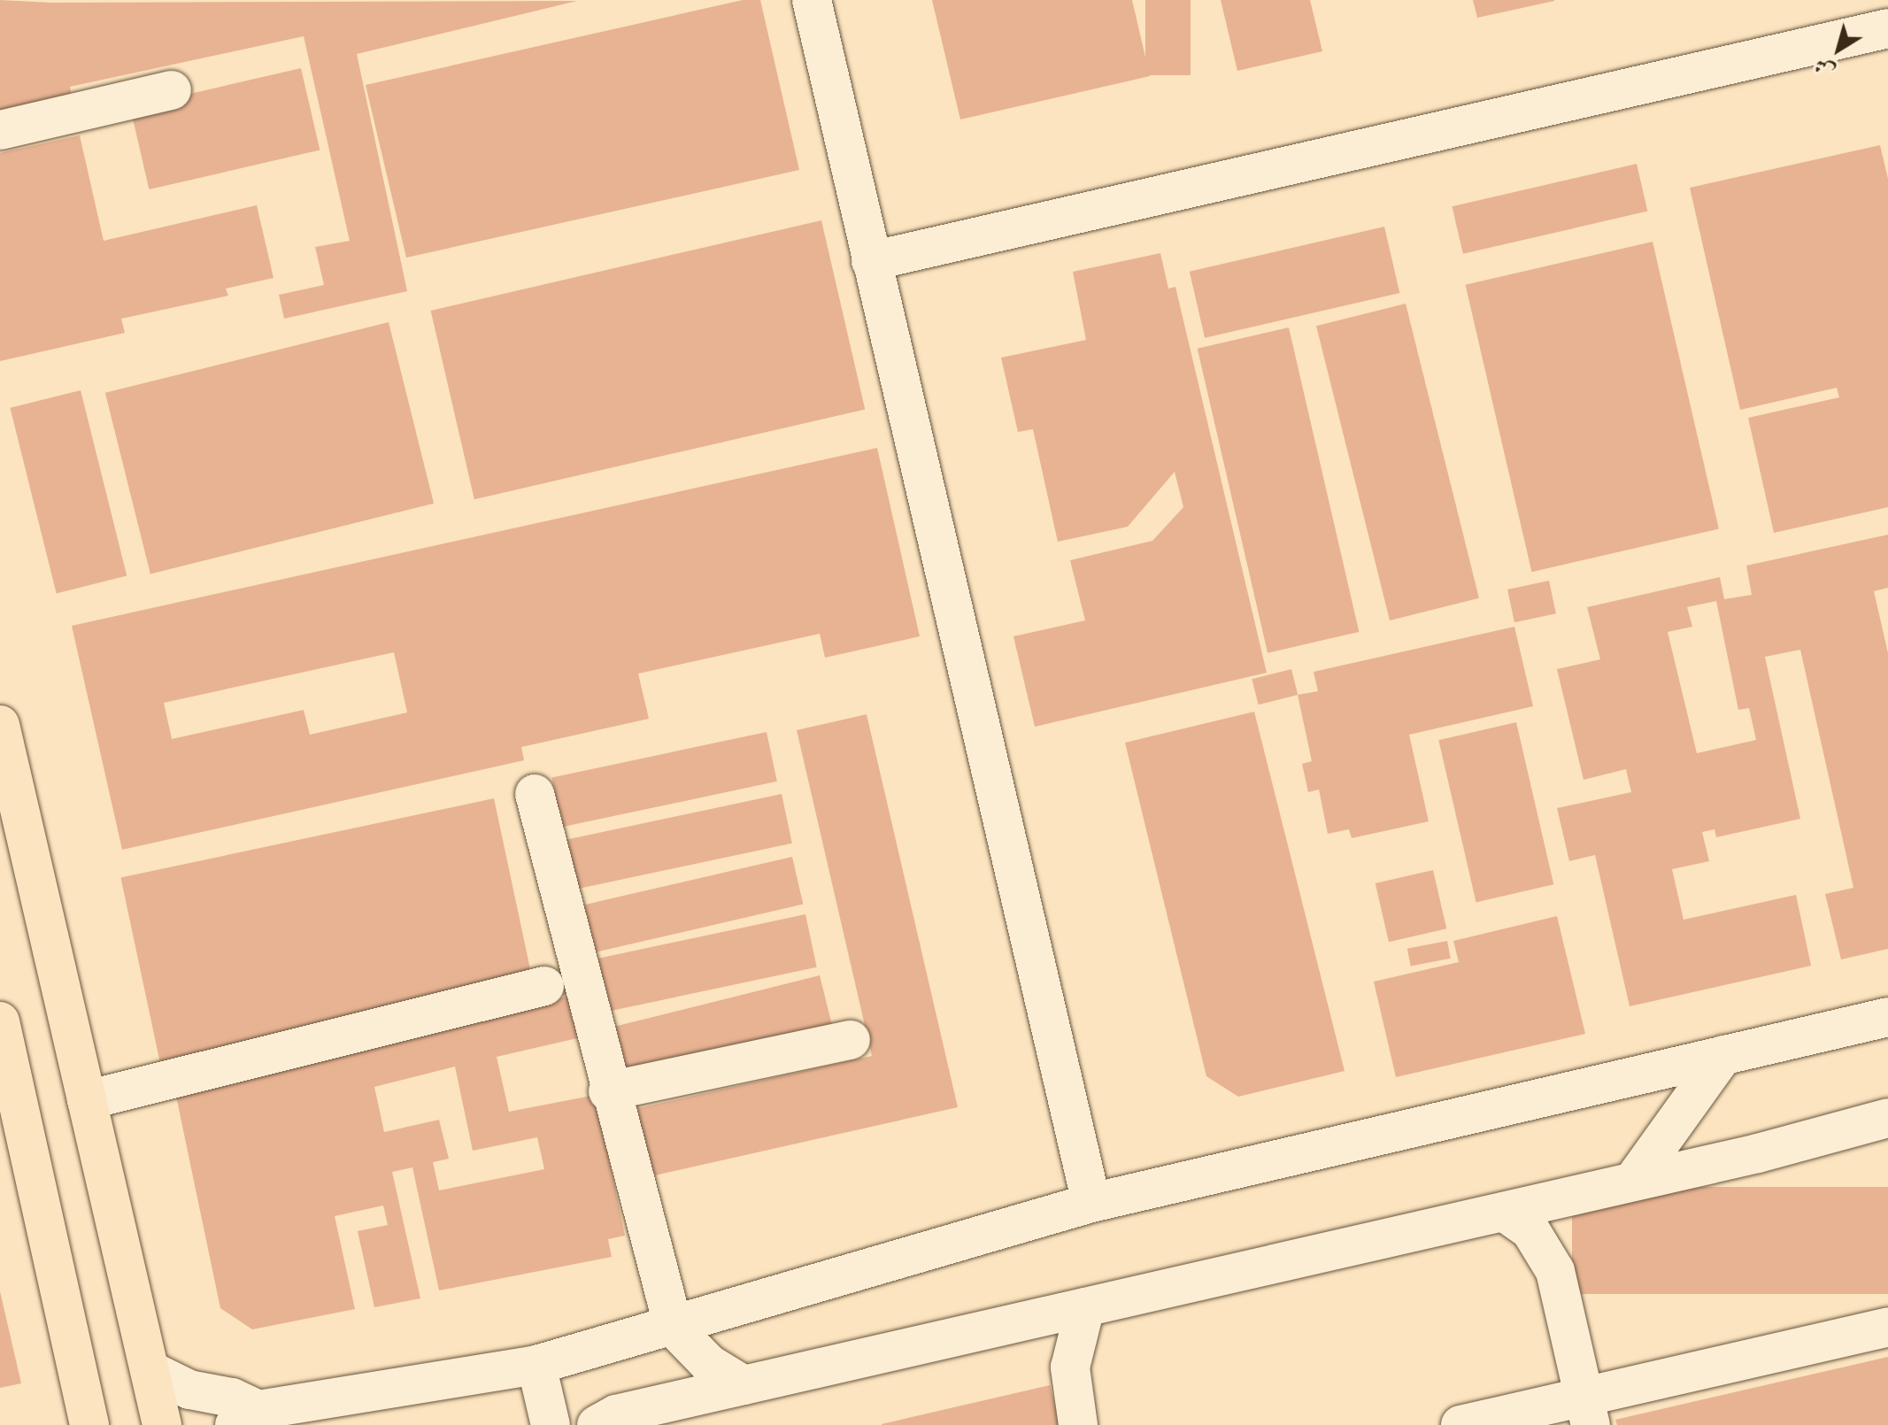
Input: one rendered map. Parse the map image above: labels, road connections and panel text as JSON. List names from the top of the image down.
{
  "north": "bottom left"
}
